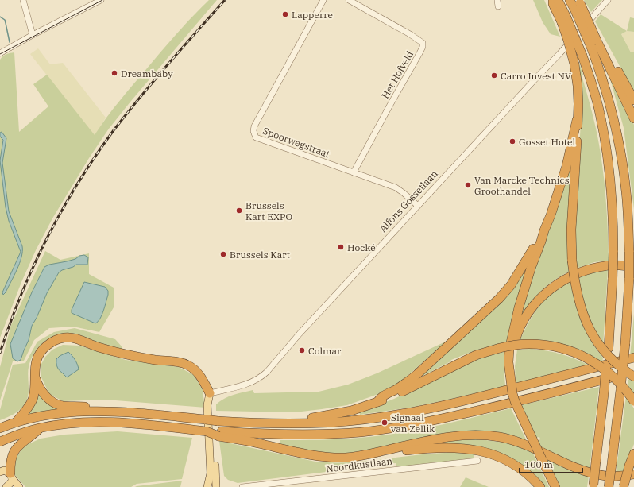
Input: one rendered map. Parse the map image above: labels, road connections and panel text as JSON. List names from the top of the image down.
{
  "streets": {
    "street": [
      "Het Hofveld",
      "Spoorwegstraat",
      "Alfons Gossetlaan",
      "Noordkustlaan"
    ]
  },
  "crossings": [
    ["Het Hofveld", "Spoorwegstraat"],
    ["Spoorwegstraat", "Alfons Gossetlaan"]
  ],
  "places": [
    "Lapperre",
    "Dreambaby",
    "Carro Invest NV",
    "Gosset Hotel",
    "Van Marcke Technics Groothandel",
    "Brussels Kart EXPO",
    "Hocké",
    "Brussels Kart",
    "Colmar",
    "Signaal van Zellik"
  ],
  "scale_bar": "100 m"
}
